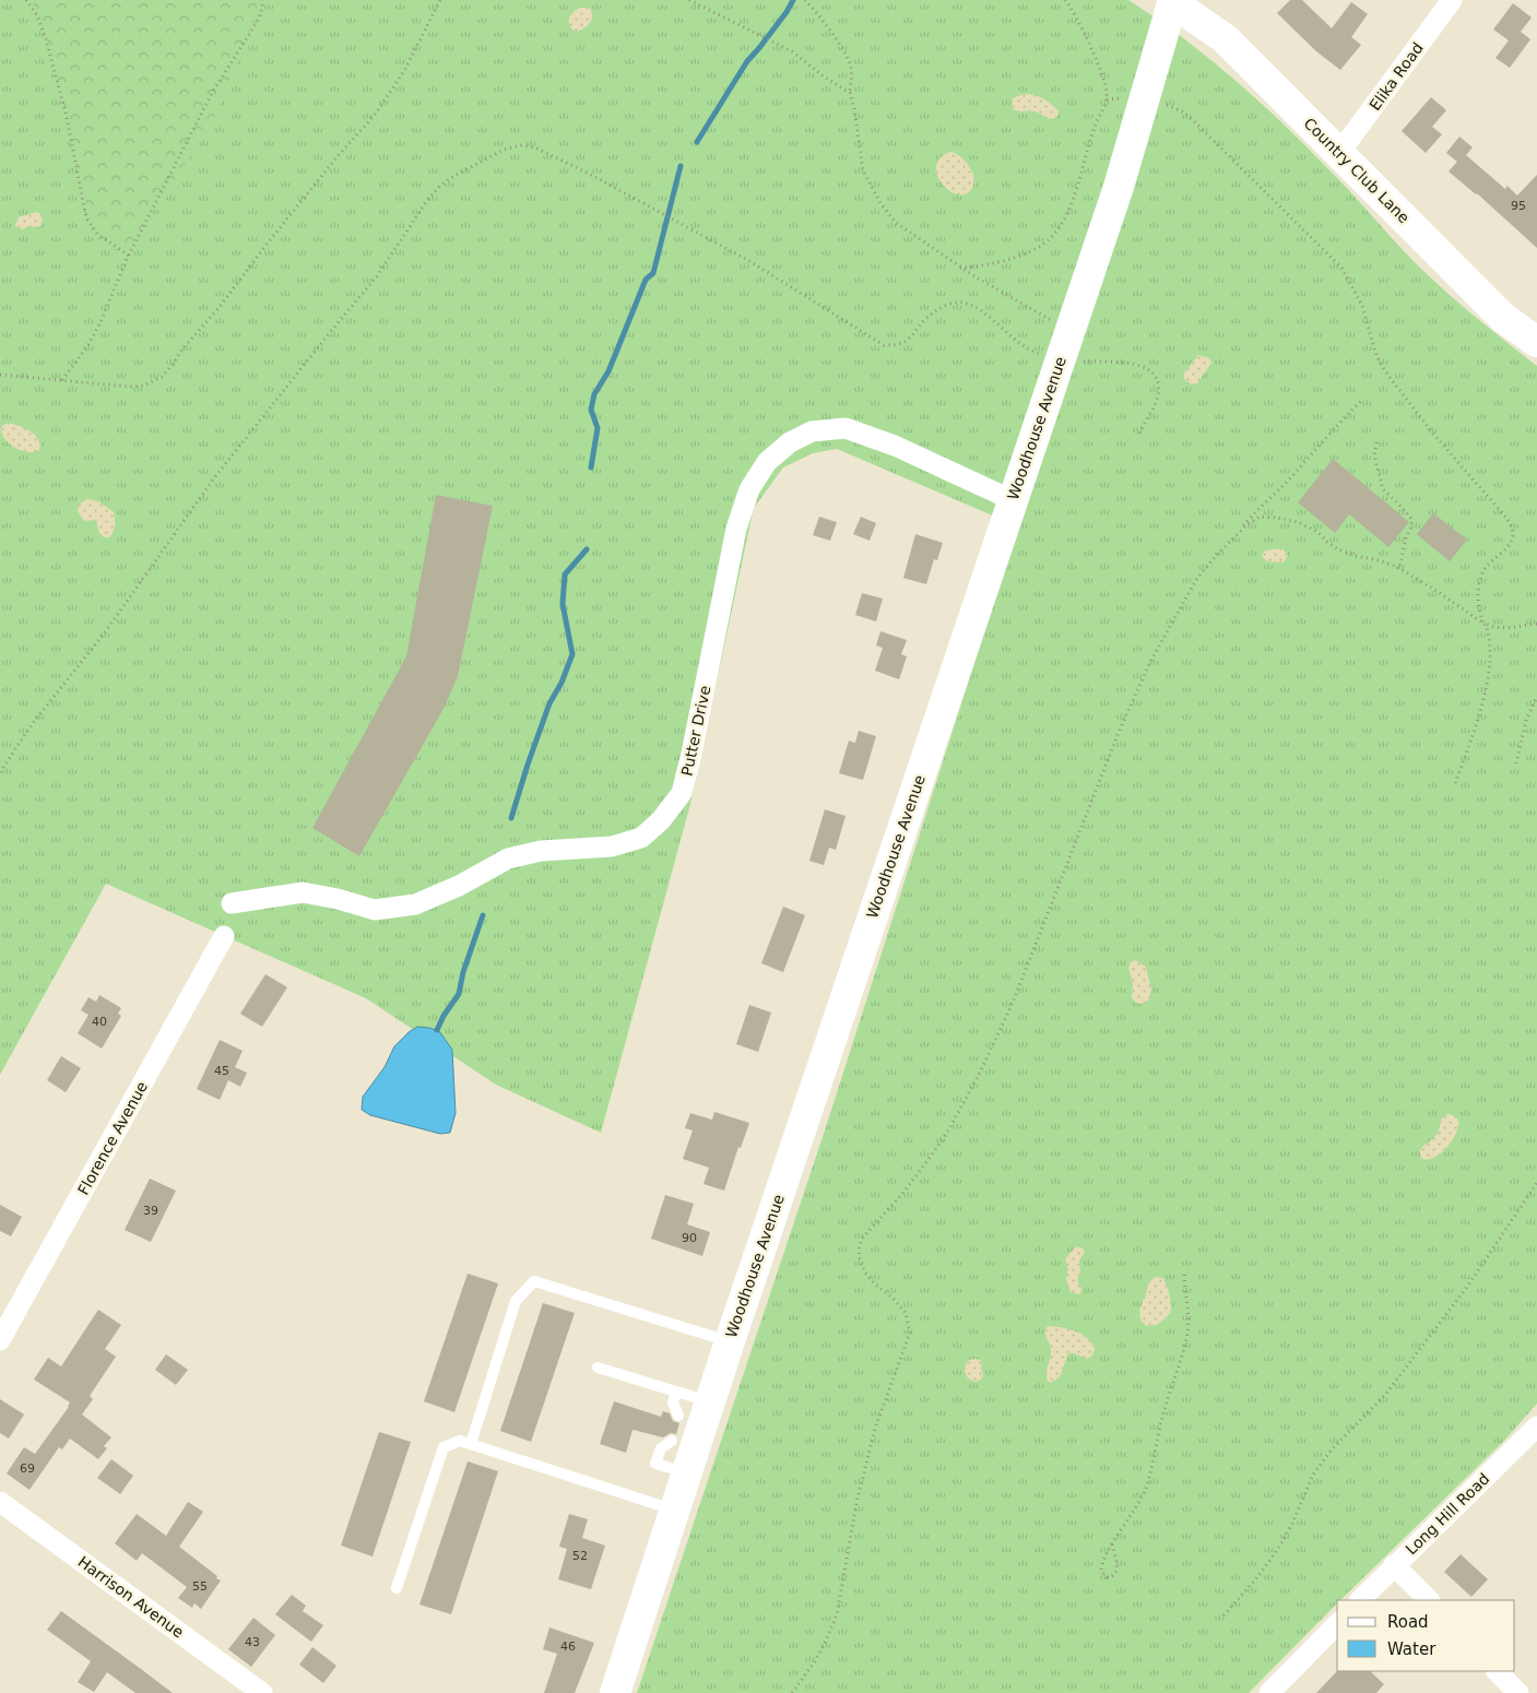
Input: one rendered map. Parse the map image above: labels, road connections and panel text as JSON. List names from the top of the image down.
{
  "streets": {
    "main road": ["Country Club Lane", "Woodhouse Avenue"],
    "street": [
      "Elika Road",
      "Putter Drive",
      "Florence Avenue",
      "Long Hill Road",
      "Harrison Avenue"
    ]
  },
  "crossings": [
    ["Elika Road", "Country Club Lane"],
    ["Country Club Lane", "Woodhouse Avenue"],
    ["Woodhouse Avenue", "Putter Drive"]
  ],
  "house_numbers": [
    "95",
    "40",
    "45",
    "39",
    "90",
    "69",
    "52",
    "55",
    "43",
    "46"
  ],
  "legend": ["Road", "Water"]
}
